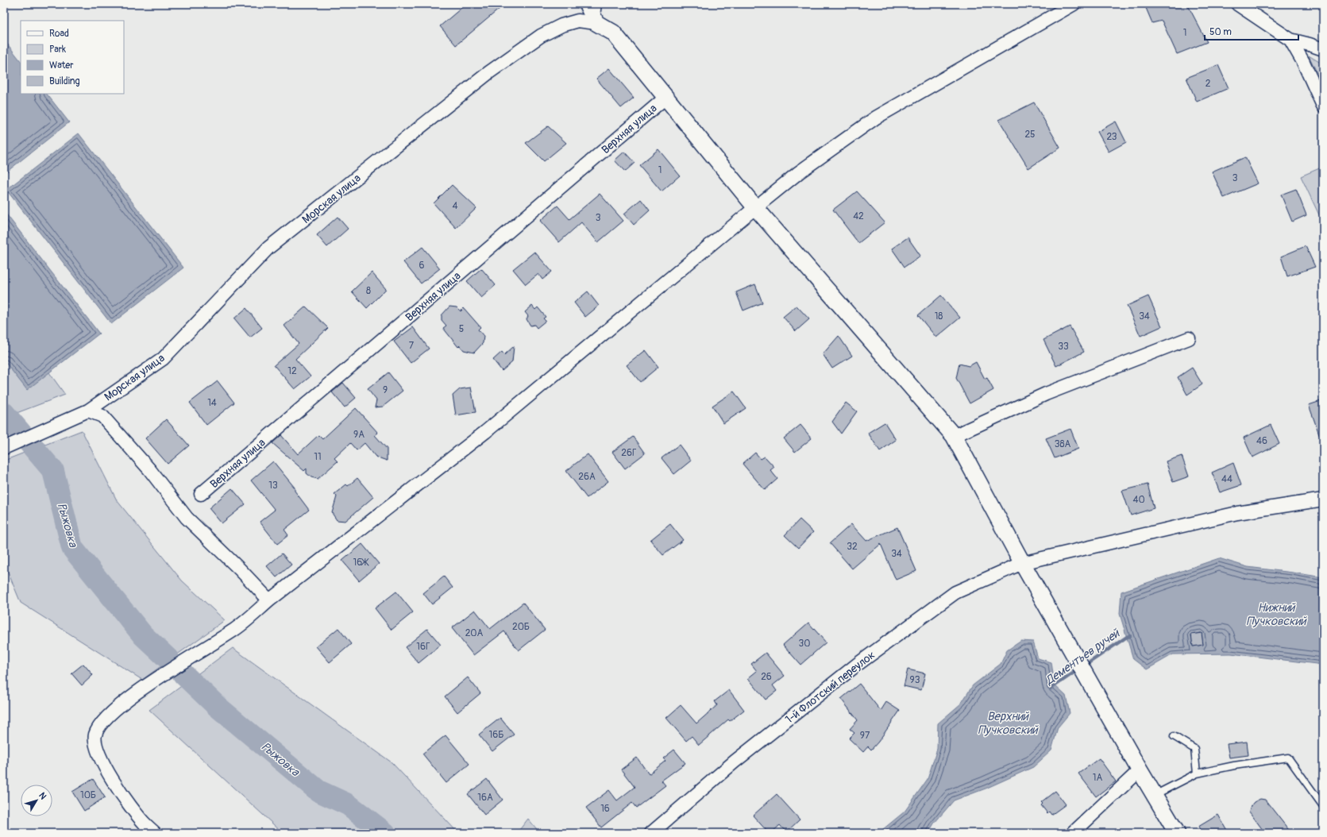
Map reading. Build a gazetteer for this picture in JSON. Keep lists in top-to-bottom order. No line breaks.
{"streets":{"street":["Верхняя улица","Морская улица","1-й Флотский переулок"]},"water":["Рыжовка","Нижний Пучковский","Дементьев ручей","Верхний Пучковский"],"house_numbers":["1","2","25","23","1","3","4","42","3","6","8","18","34","5","7","33","12","9","14","9А","46","38А","26Г","11","26А","44","13","40","32","34","16Ж","20Б","20А","30","16Г","26","93","16Б","97","1А","10Б","16А","16"],"legend":["Road","Park","Water","Building"],"scale_bar":"50 m","north":"top right"}
